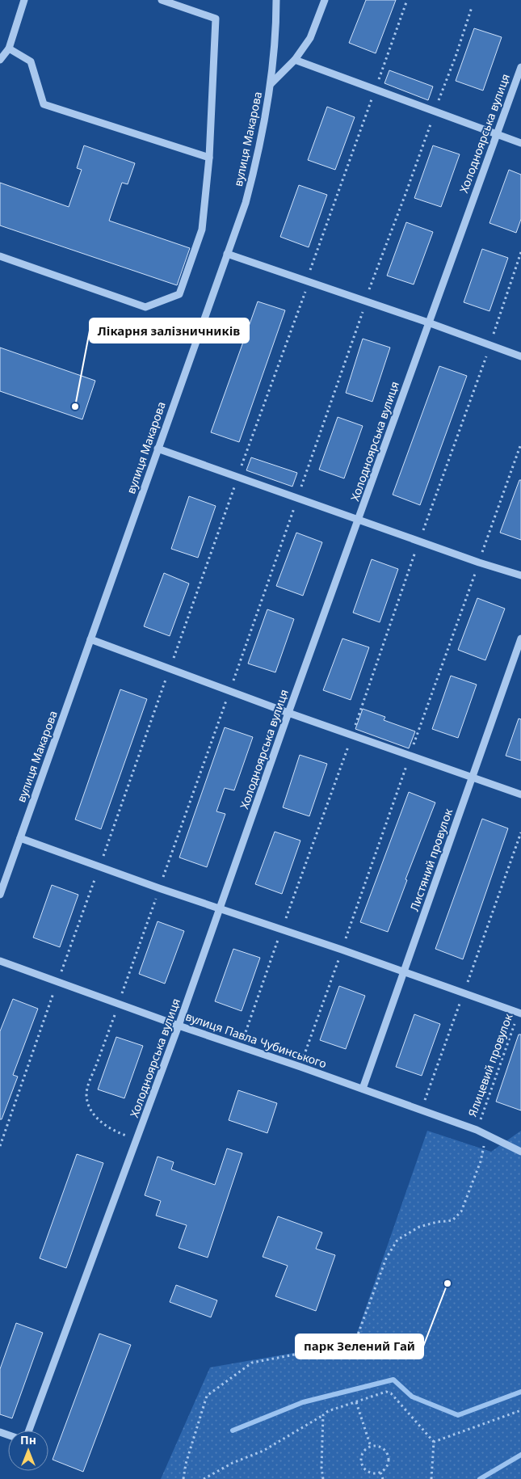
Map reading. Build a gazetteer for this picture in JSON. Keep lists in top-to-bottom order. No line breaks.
{"streets":{"street":["Холодноярська вулиця","вулиця Макарова","Листяний провулок","вулиця Павла Чубинського"],"path":["Ялицевий провулок"]},"crossings":[["Холодноярська вулиця","вулиця Павла Чубинського"],["Листяний провулок","вулиця Павла Чубинського"],["вулиця Павла Чубинського","Ялицевий провулок"]],"places":["Лікарня залізничників","парк Зелений Гай"],"north":"top"}
